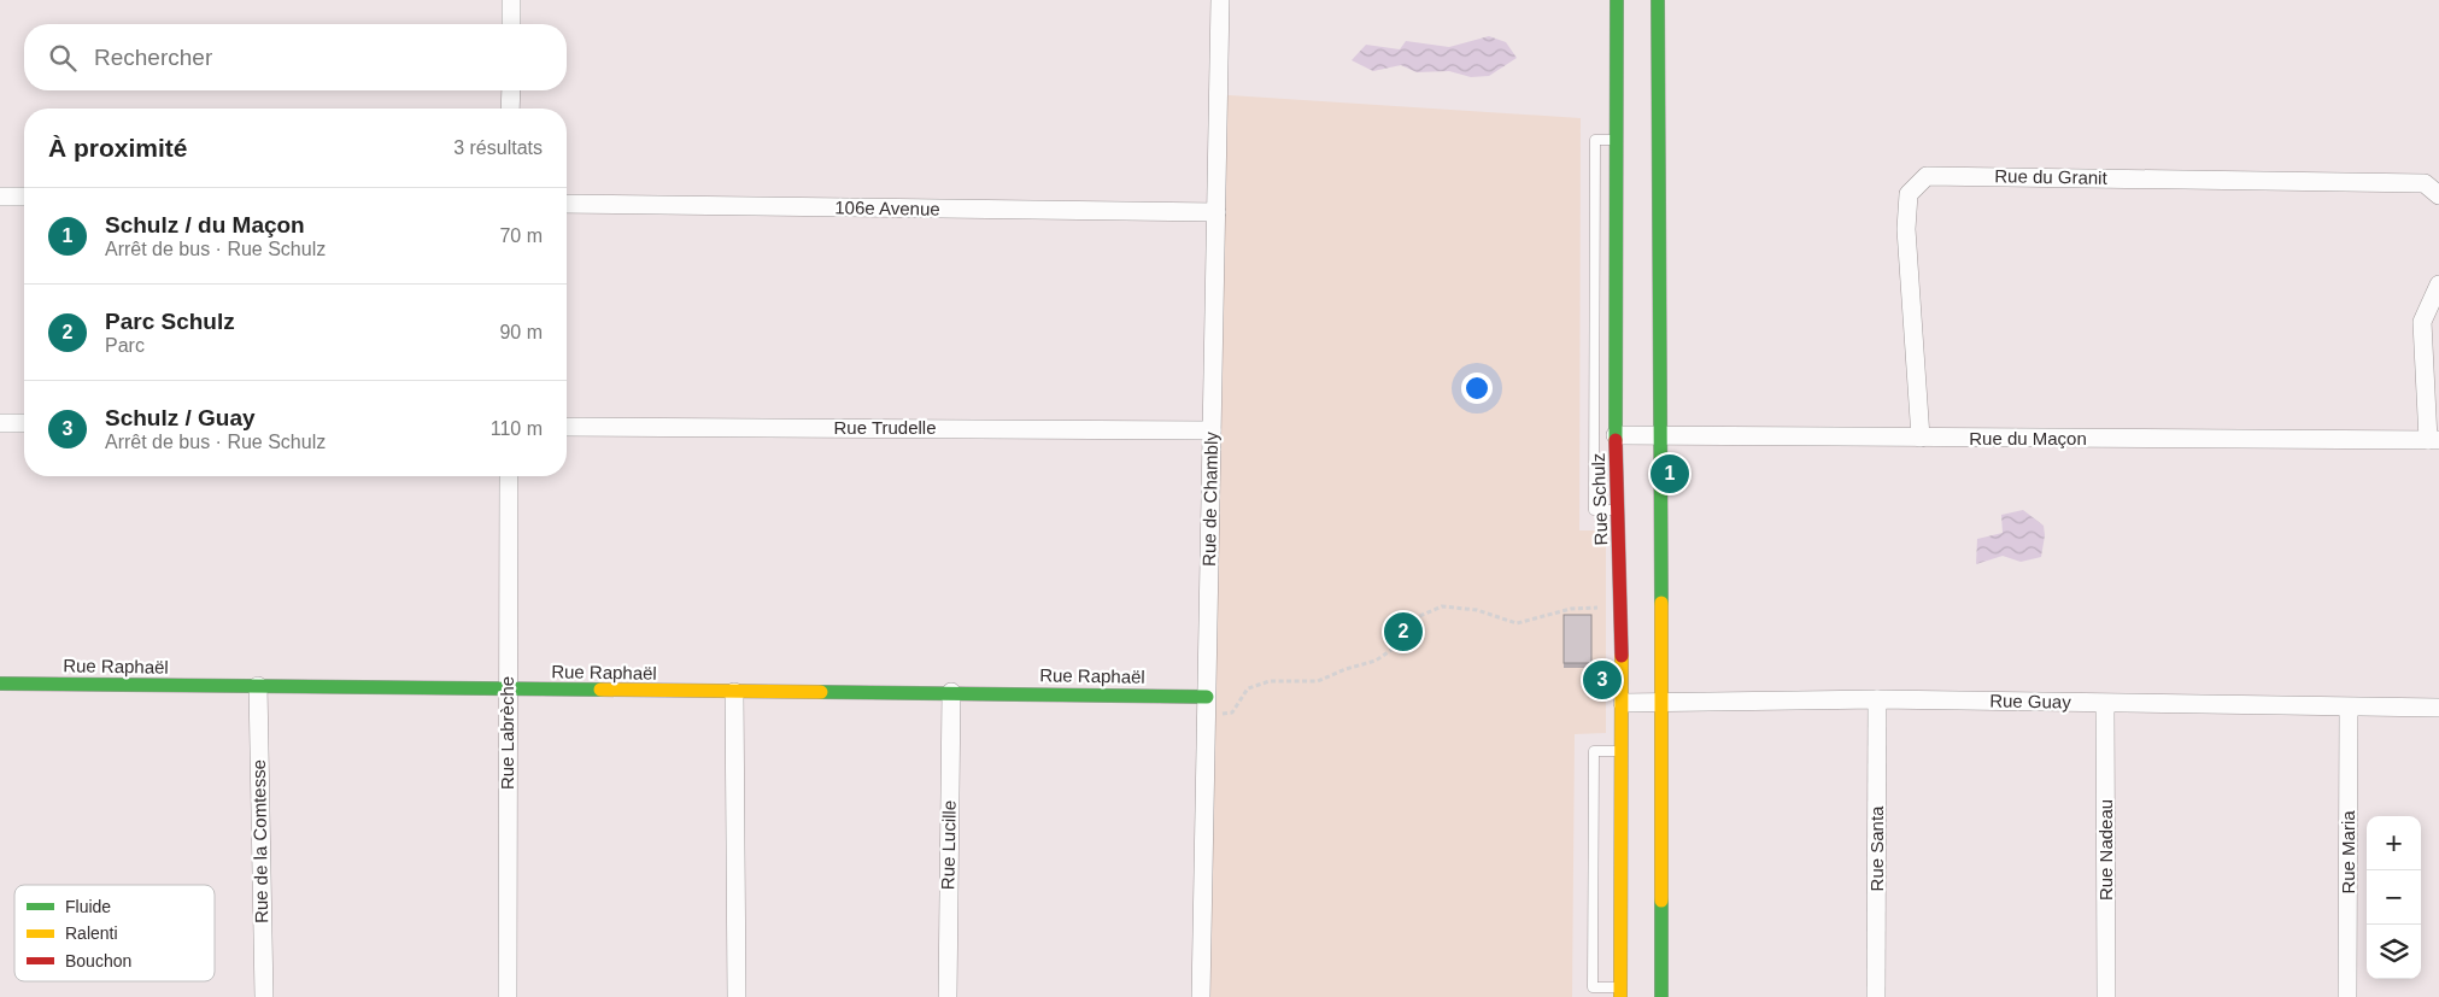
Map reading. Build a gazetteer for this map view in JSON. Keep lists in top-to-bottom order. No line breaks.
{"streets":{"street":["Rue du Granit","106e Avenue","Rue Trudelle","Rue du Maçon","Rue de Chambly","Rue Schulz","Rue Raphaël","Rue Guay","Rue Labrèche","Rue de la Comtesse","Rue Lucille","Rue Santa","Rue Nadeau","Rue Maria"]},"crossings":[["Rue du Granit","Rue du Maçon"],["106e Avenue","Rue de Chambly"],["Rue Trudelle","Rue de Chambly"],["Rue du Maçon","Rue Schulz"],["Rue de Chambly","Rue Raphaël"],["Rue Schulz","Rue Guay"],["Rue Raphaël","Rue Labrèche"],["Rue Raphaël","Rue de la Comtesse"],["Rue Raphaël","Rue Lucille"],["Rue Guay","Rue Santa"],["Rue Guay","Rue Nadeau"],["Rue Guay","Rue Maria"]],"legend":["Fluide","Ralenti","Bouchon"],"page":{"search":"Rechercher","heading":["À proximité","3 résultats"],"list":[{"mark":"1","name":"Schulz / du Maçon","note":"Arrêt de bus · Rue Schulz","value":"70 m"},{"mark":"2","name":"Parc Schulz","note":"Parc","value":"90 m"},{"mark":"3","name":"Schulz / Guay","note":"Arrêt de bus · Rue Schulz","value":"110 m"}],"pins":["1","2","3"],"map_buttons":["+","−"]}}
